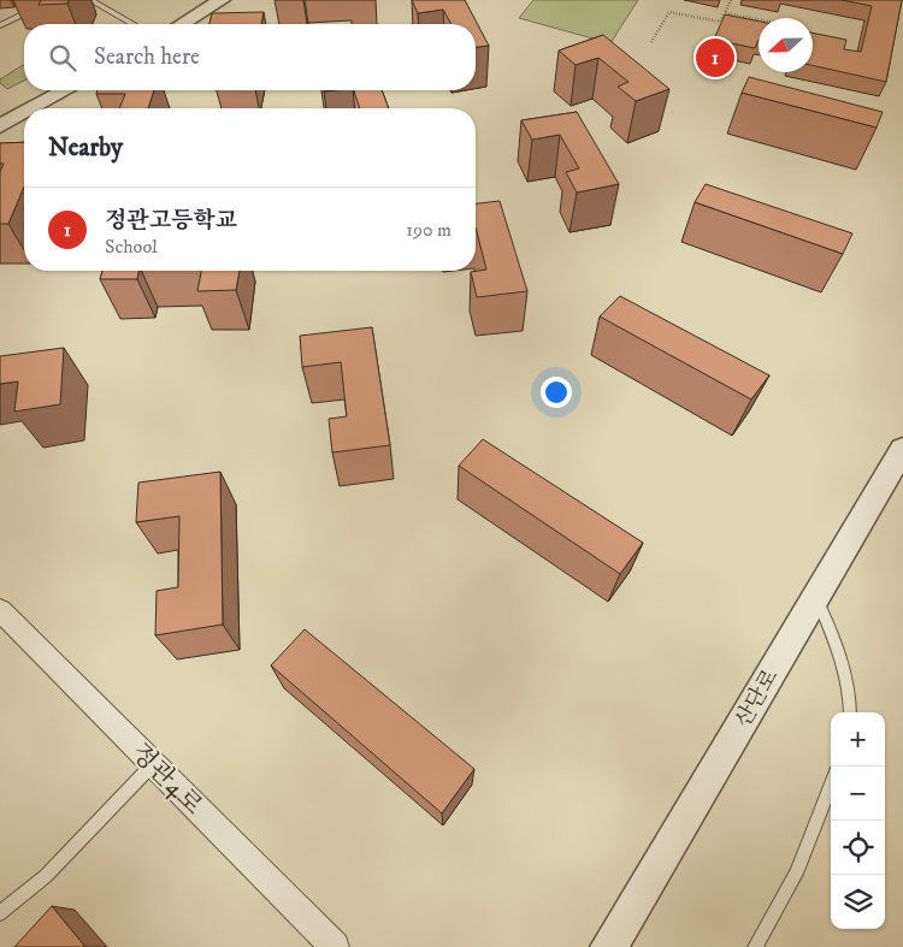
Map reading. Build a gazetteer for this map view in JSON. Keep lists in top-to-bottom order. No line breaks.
{"streets":{"street":["산단로","정관4로"]},"north":"left","page":{"search":"Search here","pins":"1","heading":"Nearby","list":[{"mark":"1","name":"정관고등학교","note":"School","value":"190 m"}],"map_buttons":["+","−"]}}
